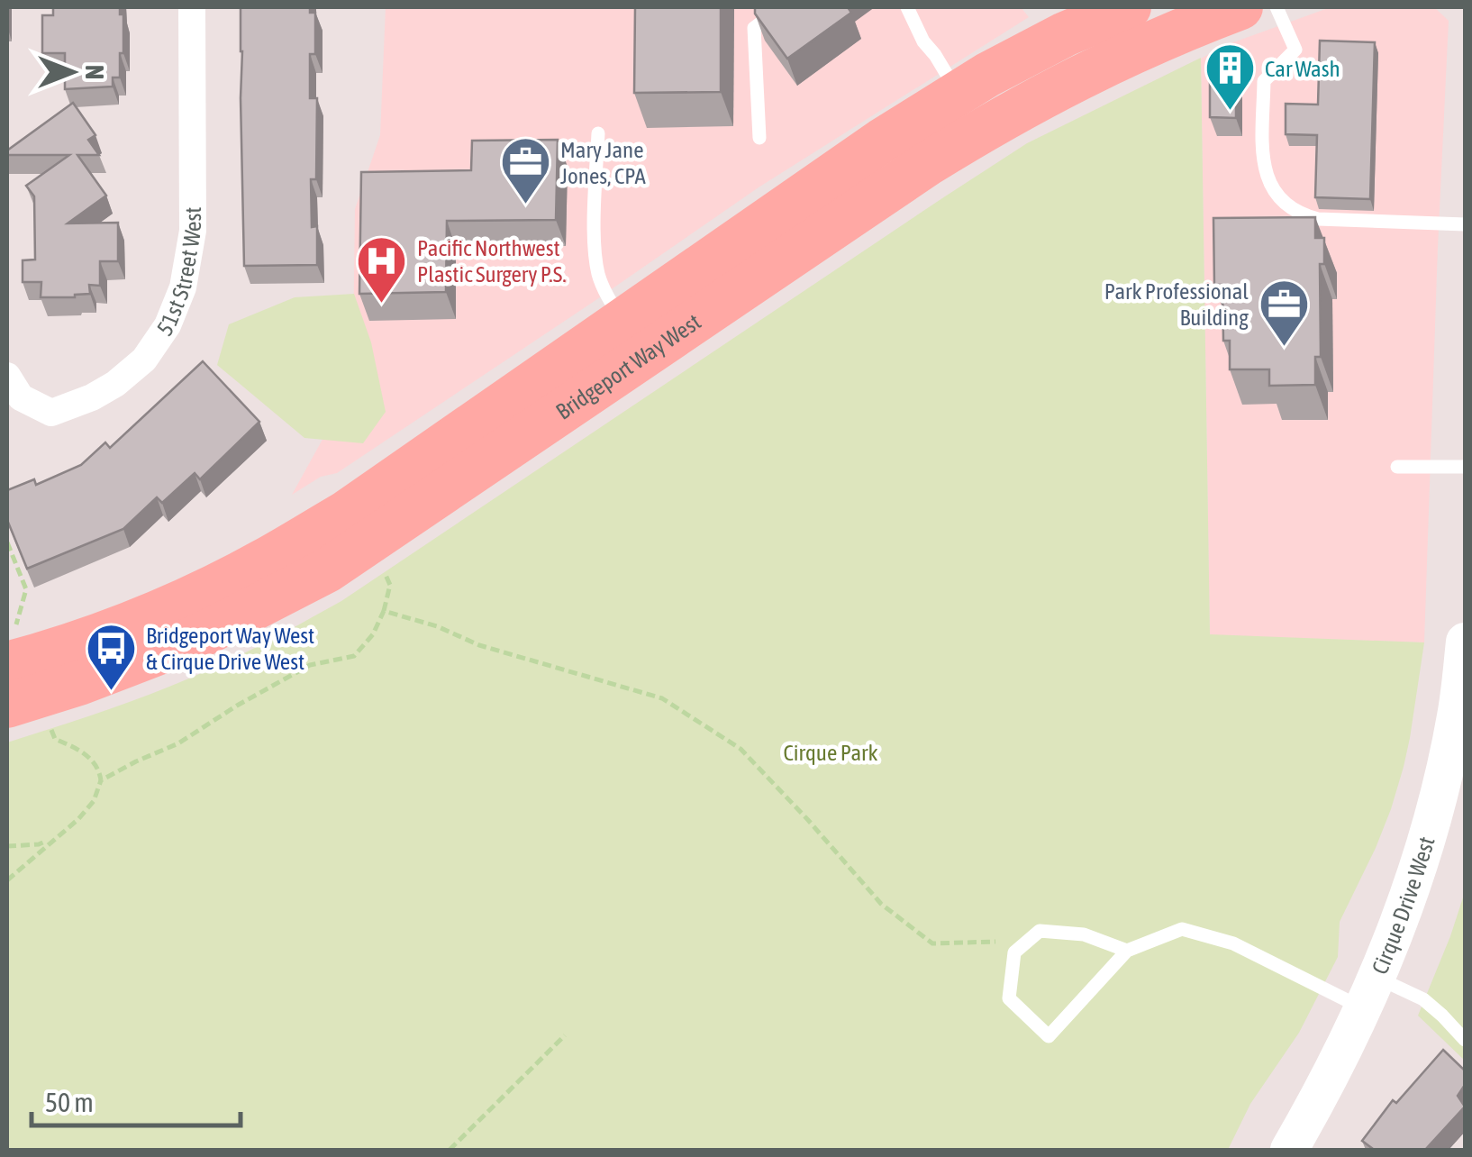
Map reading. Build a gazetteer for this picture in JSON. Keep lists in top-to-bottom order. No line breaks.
{"streets":{"main road":["Bridgeport Way West","Cirque Drive West"],"street":["51st Street West"]},"parks":["Cirque Park"],"places":{"building":["Car Wash"],"office":["Mary Jane Jones, CPA","Park Professional Building"],"hospital":["Pacific Northwest Plastic Surgery P.S."],"bus stop":["Bridgeport Way West & Cirque Drive West"]},"scale_bar":"50 m","north":"right"}
